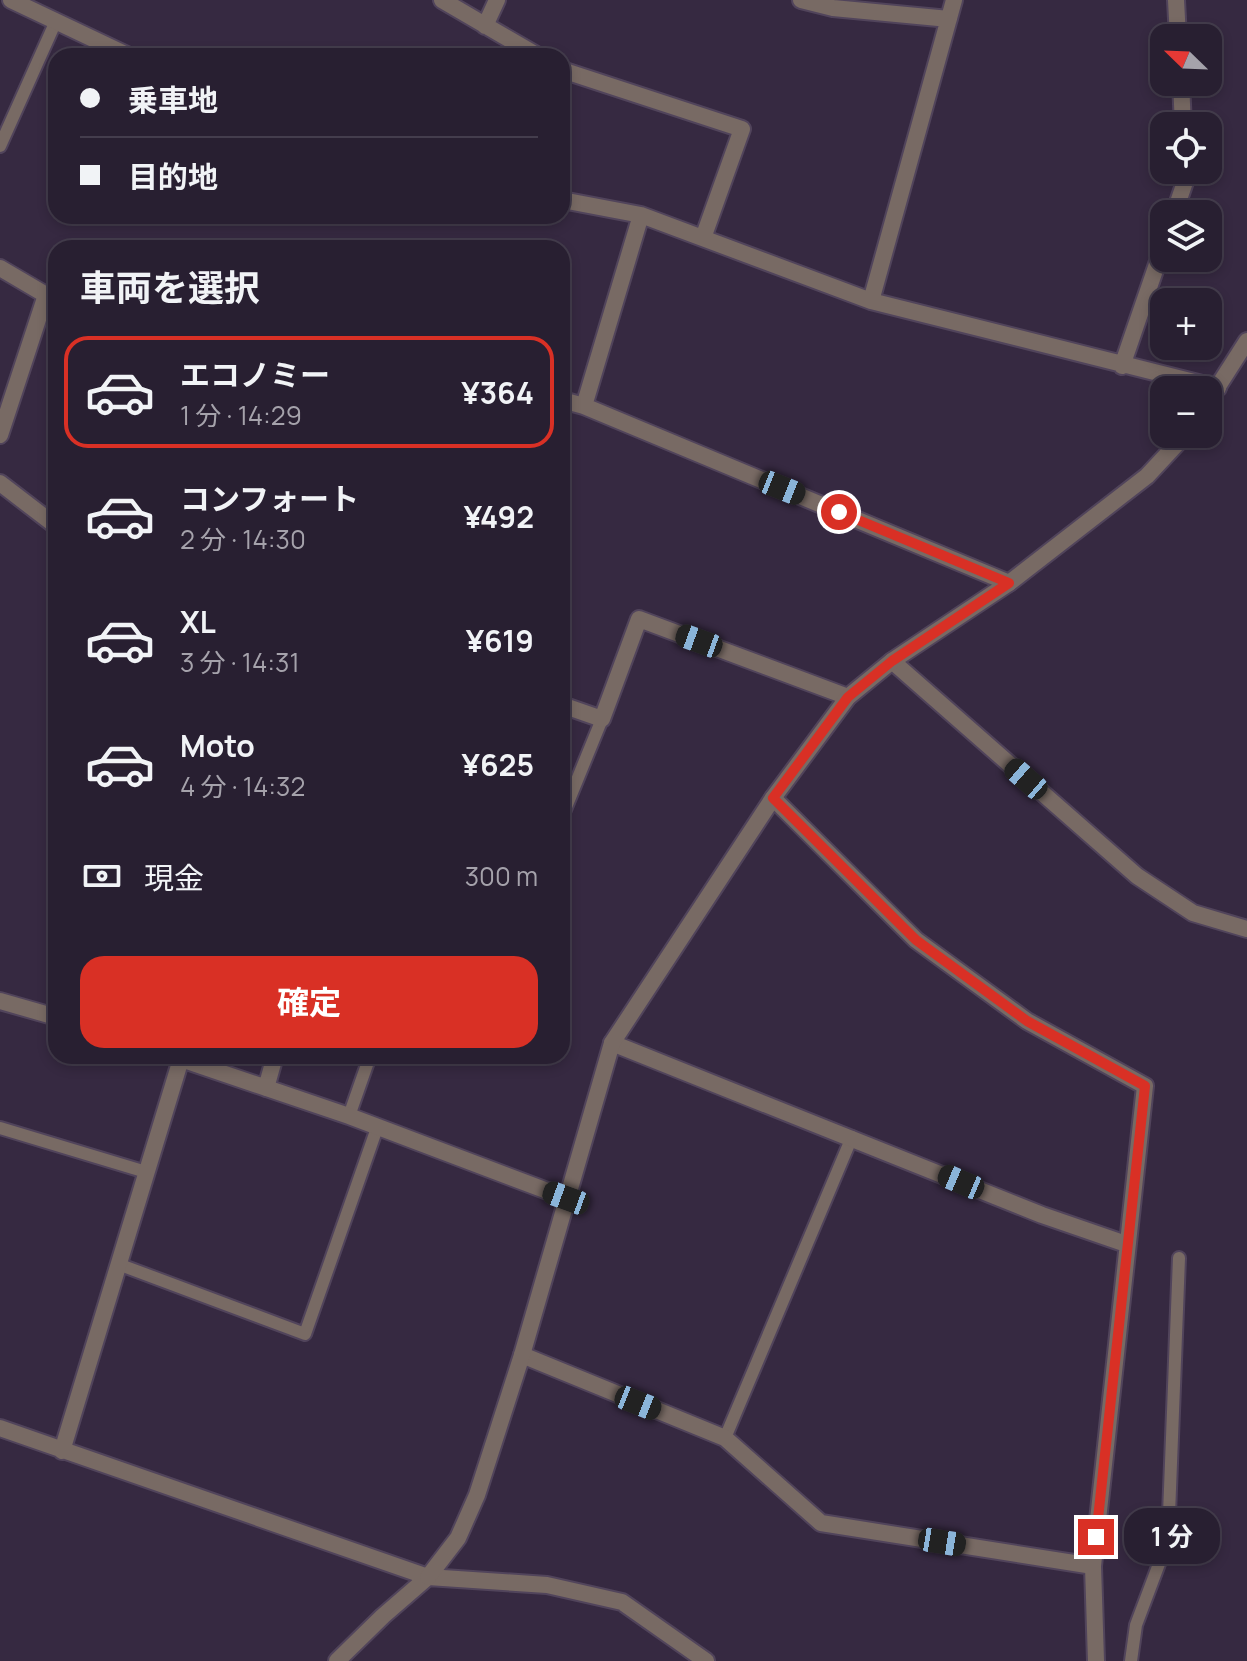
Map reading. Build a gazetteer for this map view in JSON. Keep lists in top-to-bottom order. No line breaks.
{"north":"top left","page":{"map_buttons":["+","−"],"banner":["乗車地","目的地"],"heading":"車両を選択","list":[{"name":"エコノミー","note":"1 分 · 14:29","value":"¥364"},{"name":"コンフォート","note":"2 分 · 14:30","value":"¥492"},{"name":"XL","note":"3 分 · 14:31","value":"¥619"},{"name":"Moto","note":"4 分 · 14:32","value":"¥625"}],"pay":["現金","300 m"],"buttons":"確定","bubble":"1 分"}}
